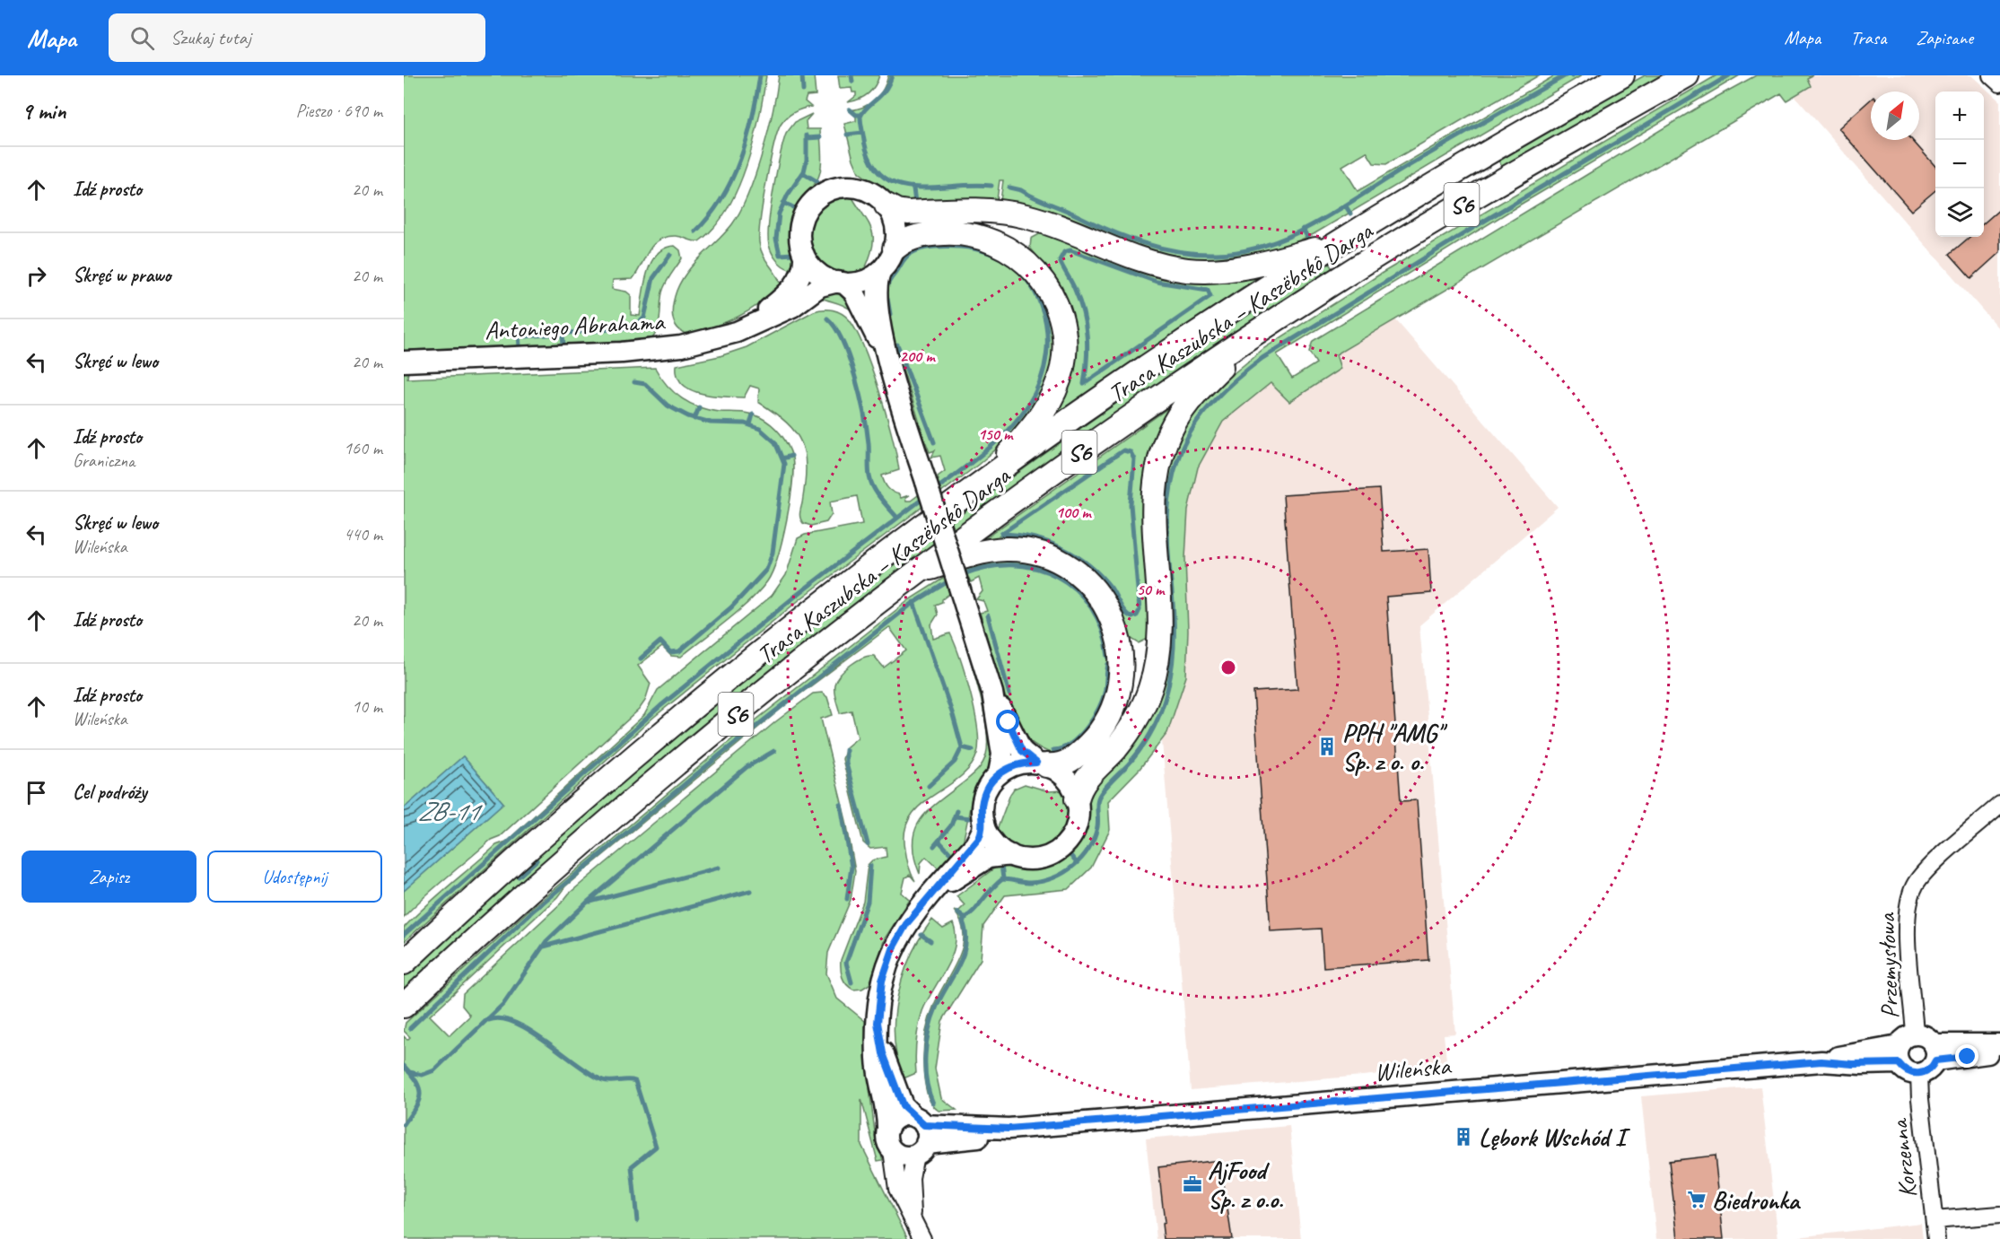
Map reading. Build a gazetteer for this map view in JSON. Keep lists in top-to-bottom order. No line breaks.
{"streets":{"highway":["S6","Trasa Kaszubska – Kaszëbskô Darga"],"main road":["Antoniego Abrahama","Wileńska"],"street":["Przemysłowa","Korzenna"]},"crossings":[["Przemysłowa","Wileńska"],["Przemysłowa","Korzenna"],["Wileńska","Korzenna"]],"water":["ZB-11"],"places":{"building":["PPH \"AMG\" Sp. z o. o.","Lębork Wschód I"],"office":["AjFood Sp. z o.o."],"supermarket":["Biedronka"]},"north":"top right","page":{"header":"Mapa","search":"Szukaj tutaj","nav":["Mapa","Trasa","Zapisane"],"heading":["9 min","Pieszo · 690 m"],"map_buttons":["+","−"],"list":[["Idź prosto","20 m"],["Skręć w prawo","20 m"],["Skręć w lewo","20 m"],["Idź prosto","Graniczna","160 m"],["Skręć w lewo","Wileńska","440 m"],["Idź prosto","20 m"],["Idź prosto","Wileńska","10 m"],"Cel podróży"],"buttons":["Zapisz","Udostępnij"]},"rings":["200 m","150 m","100 m","50 m"]}
